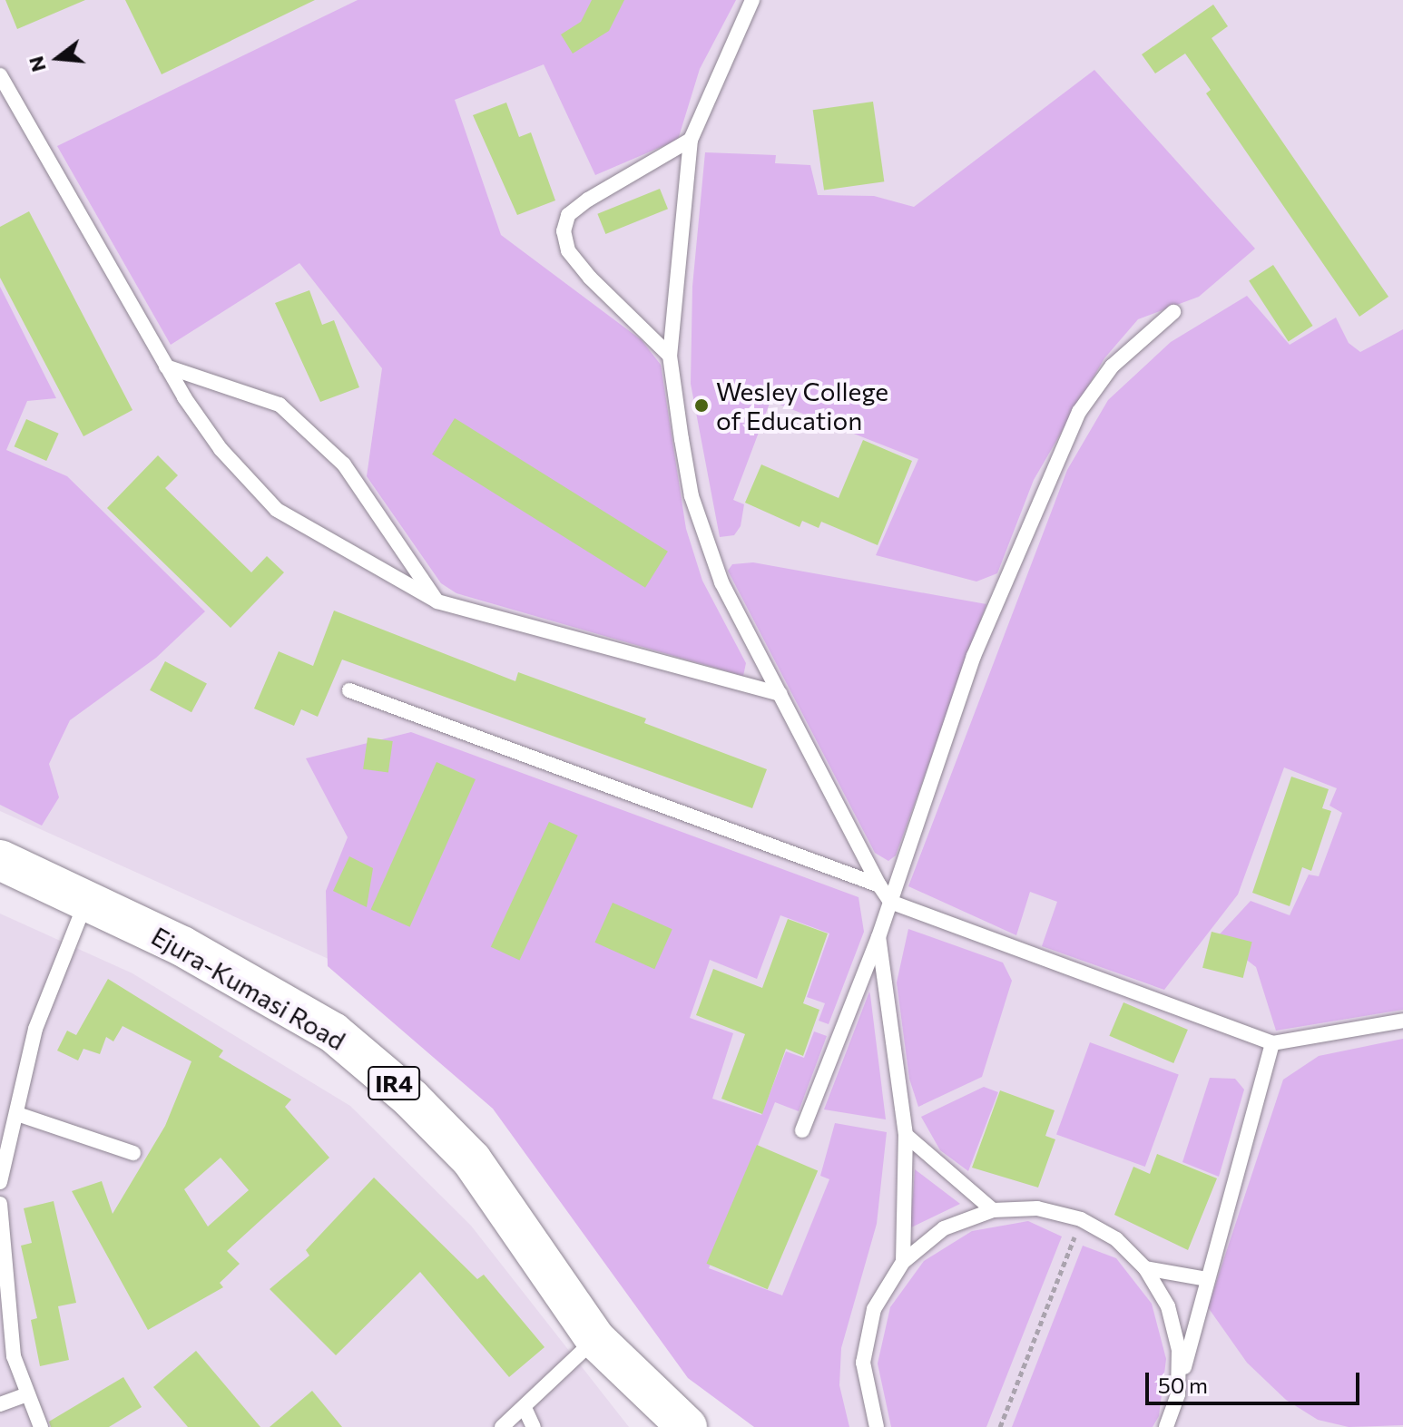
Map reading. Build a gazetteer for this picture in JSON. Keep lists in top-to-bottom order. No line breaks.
{"streets":{"main road":["Ejura-Kumasi Road","IR4"]},"places":["Wesley College of Education"],"scale_bar":"50 m","north":"left"}
